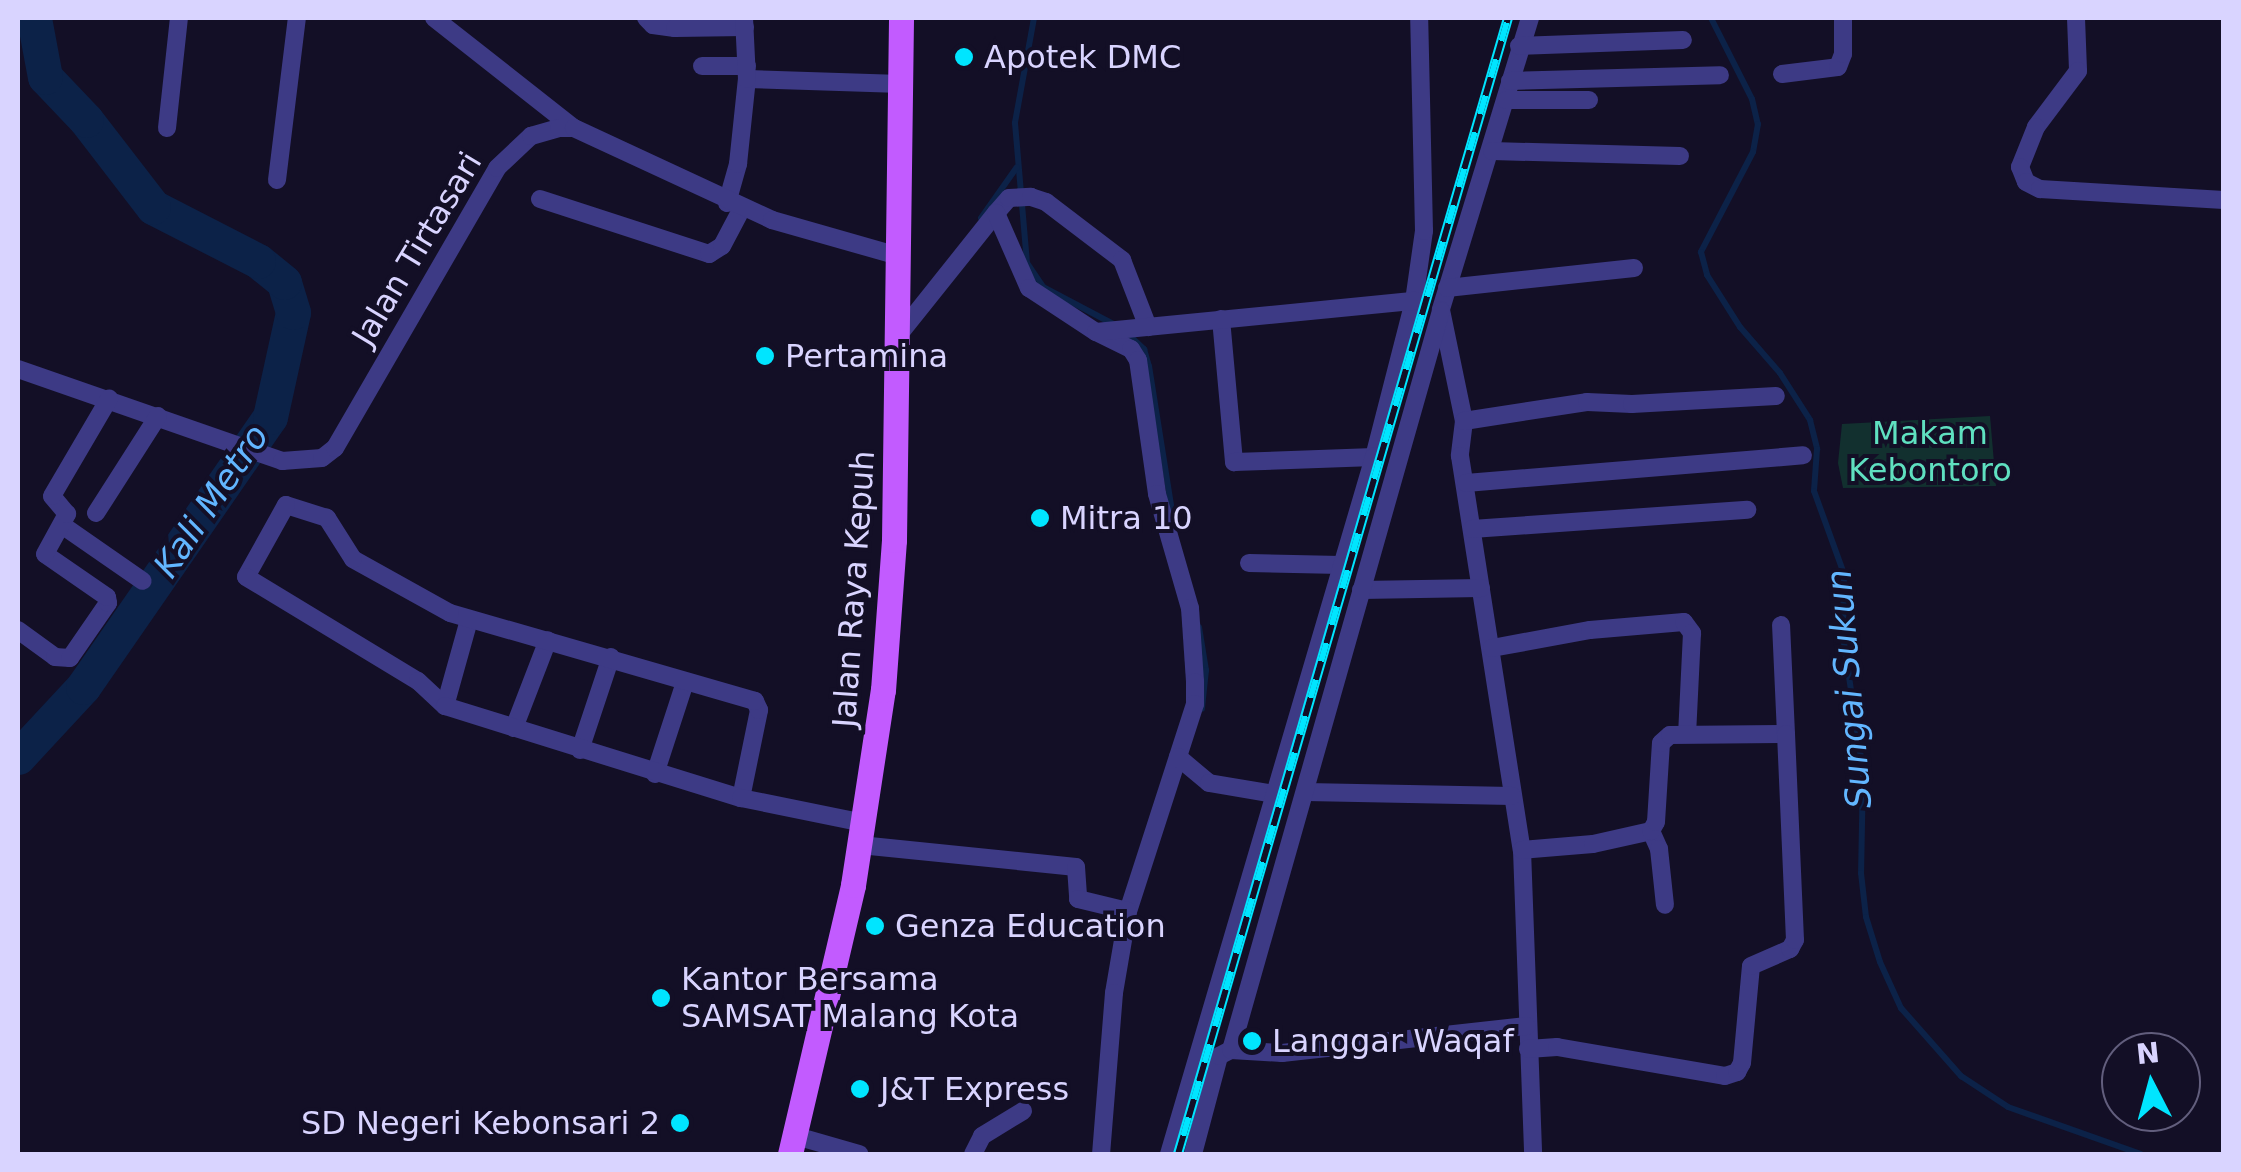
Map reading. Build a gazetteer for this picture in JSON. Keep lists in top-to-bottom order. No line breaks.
{"streets":{"main road":["Jalan Raya Kepuh"],"street":["Jalan Tirtasari"]},"water":["Kali Metro","Sungai Sukun"],"parks":["Makam Kebontoro"],"places":["Apotek DMC","Pertamina","Mitra 10","Genza Education","Kantor Bersama SAMSAT Malang Kota","Langgar Waqaf","J&T Express","SD Negeri Kebonsari 2"],"north":"top"}
